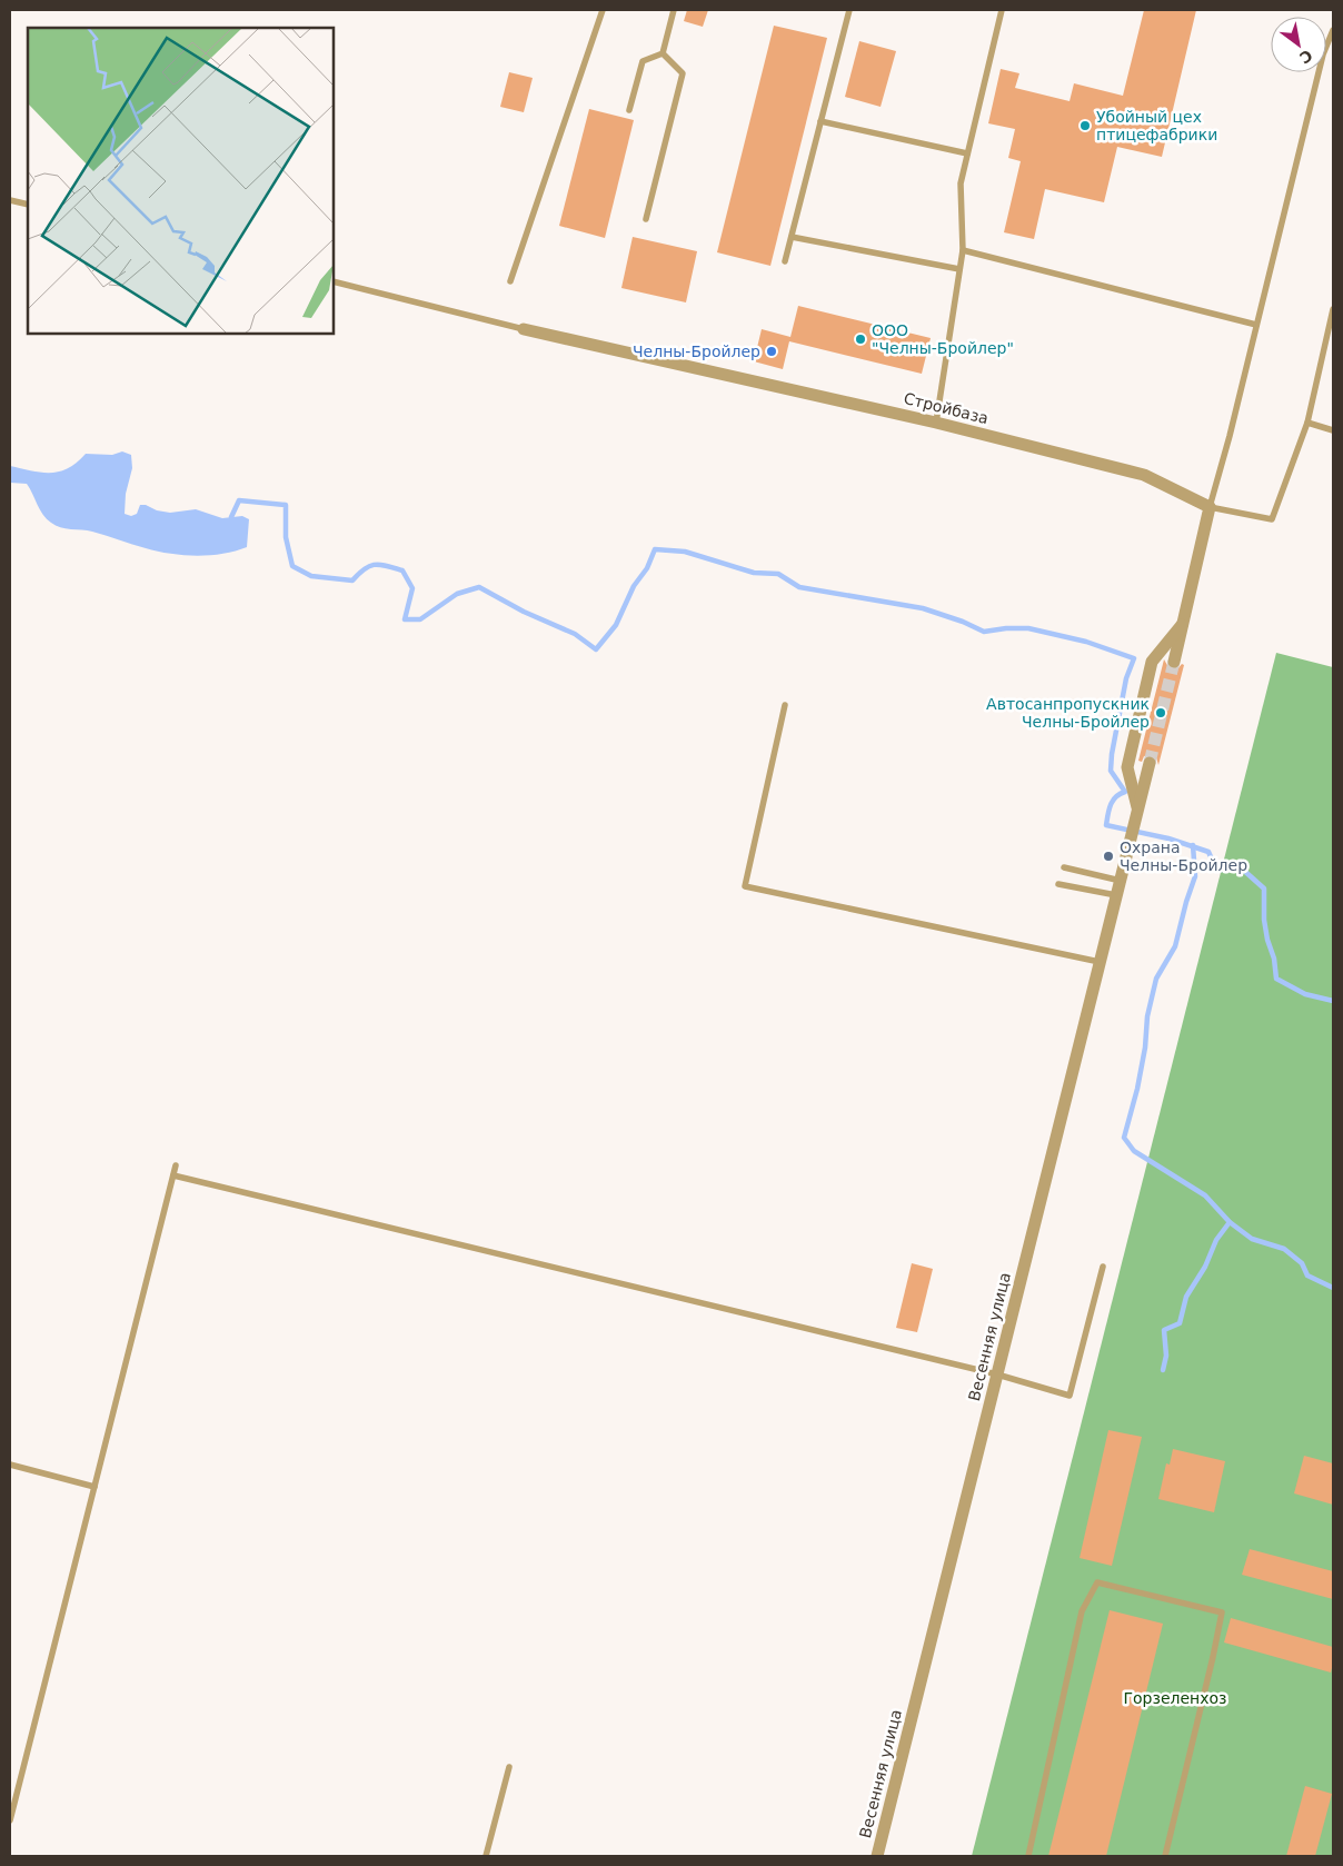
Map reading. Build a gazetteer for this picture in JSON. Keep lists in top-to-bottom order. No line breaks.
{"streets":{"street":["Стройбаза","Весенняя улица"]},"parks":["Горзеленхоз"],"places":["Убойный цех птицефабрики","ООО \"Челны-Бройлер\"","Челны-Бройлер","Автосанпропускник Челны-Бройлер","Охрана Челны-Бройлер"],"north":"bottom right"}
